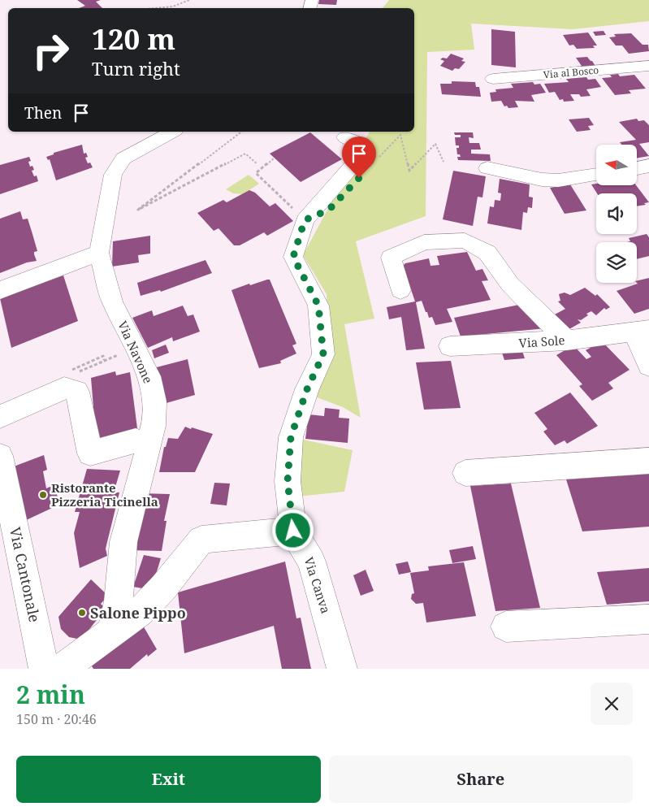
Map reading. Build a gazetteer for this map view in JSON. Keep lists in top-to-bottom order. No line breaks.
{"streets":{"street":["Via al Bosco","Via Sole","Via Navone","Via Cantonale","Via Canva"]},"places":["Ristorante Pizzeria Ticinella","Salone Pippo"],"north":"left","page":{"turn":["120 m","Turn right"],"then":"Then","heading":["2 min","150 m · 20:46"],"buttons":["Exit","Share"]}}
